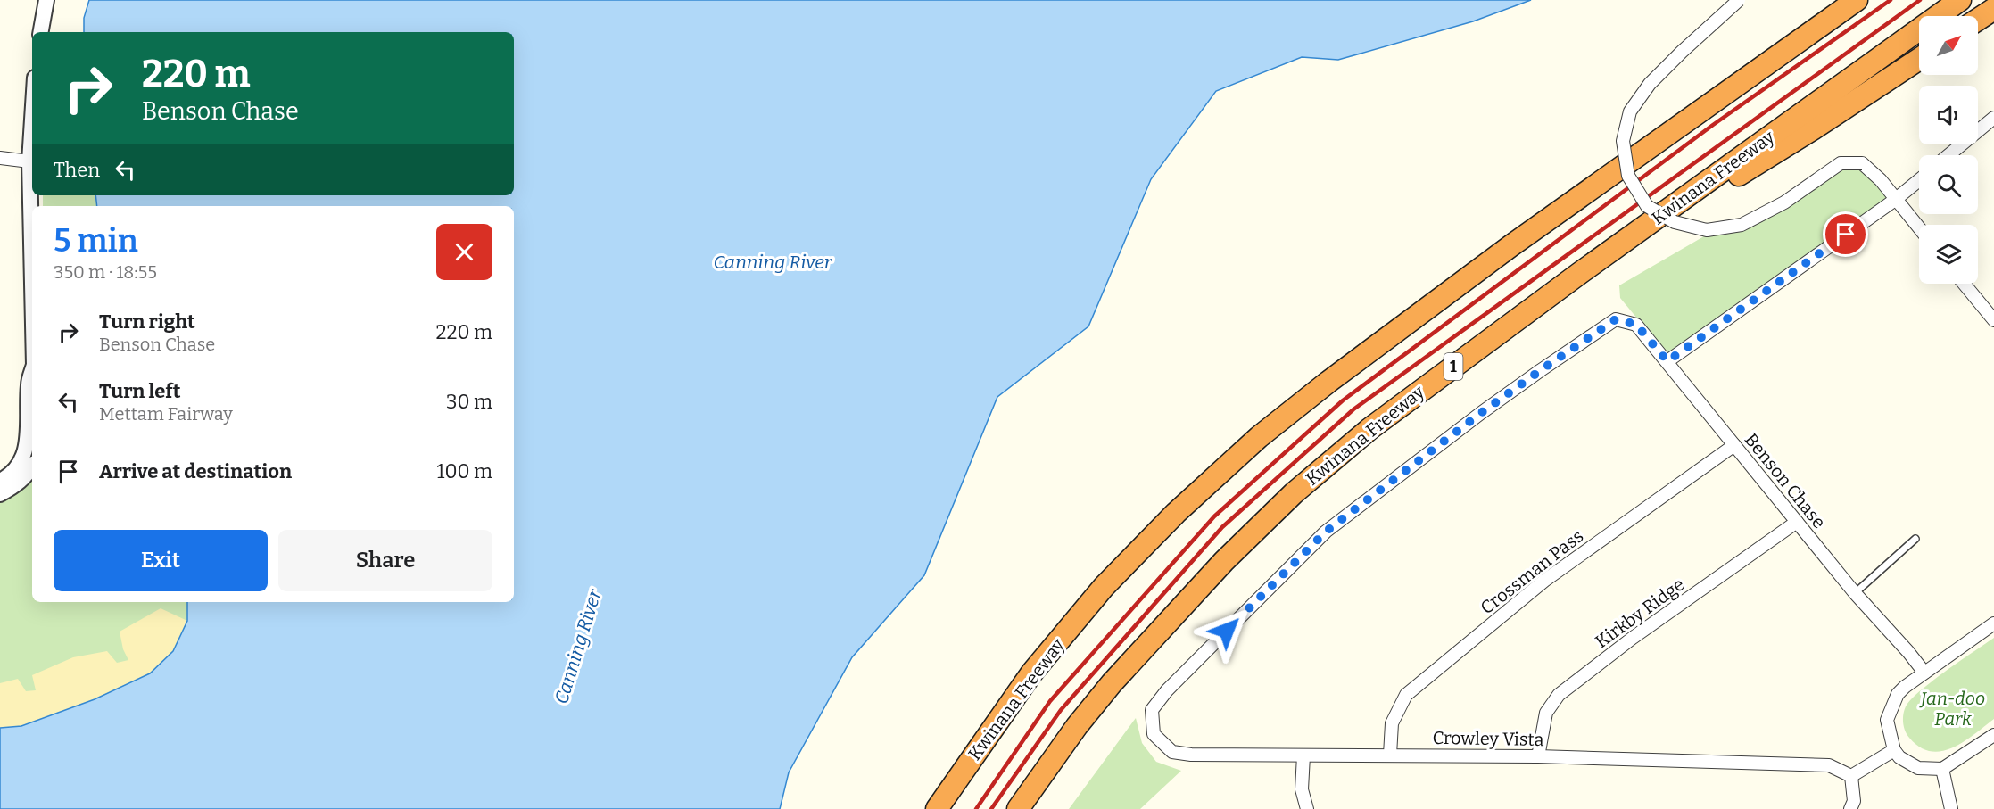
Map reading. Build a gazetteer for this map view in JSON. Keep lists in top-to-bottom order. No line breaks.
{"streets":{"highway":["Kwinana Freeway","1"],"street":["Benson Chase","Crossman Pass","Kirkby Ridge","Crowley Vista"]},"crossings":[["Kwinana Freeway","1"],["Benson Chase","Crossman Pass"],["Benson Chase","Kirkby Ridge"],["Benson Chase","Crowley Vista"],["Crossman Pass","Crowley Vista"],["Kirkby Ridge","Crowley Vista"]],"water":["Canning River"],"parks":["Jan-doo Park"],"north":"top right","page":{"turn":["220 m","Benson Chase"],"then":"Then","heading":["5 min","350 m · 18:55"],"list":[{"name":"Turn right","note":"Benson Chase","value":"220 m"},{"name":"Turn left","note":"Mettam Fairway","value":"30 m"},{"name":"Arrive at destination","value":"100 m"}],"buttons":["Exit","Share"]}}
